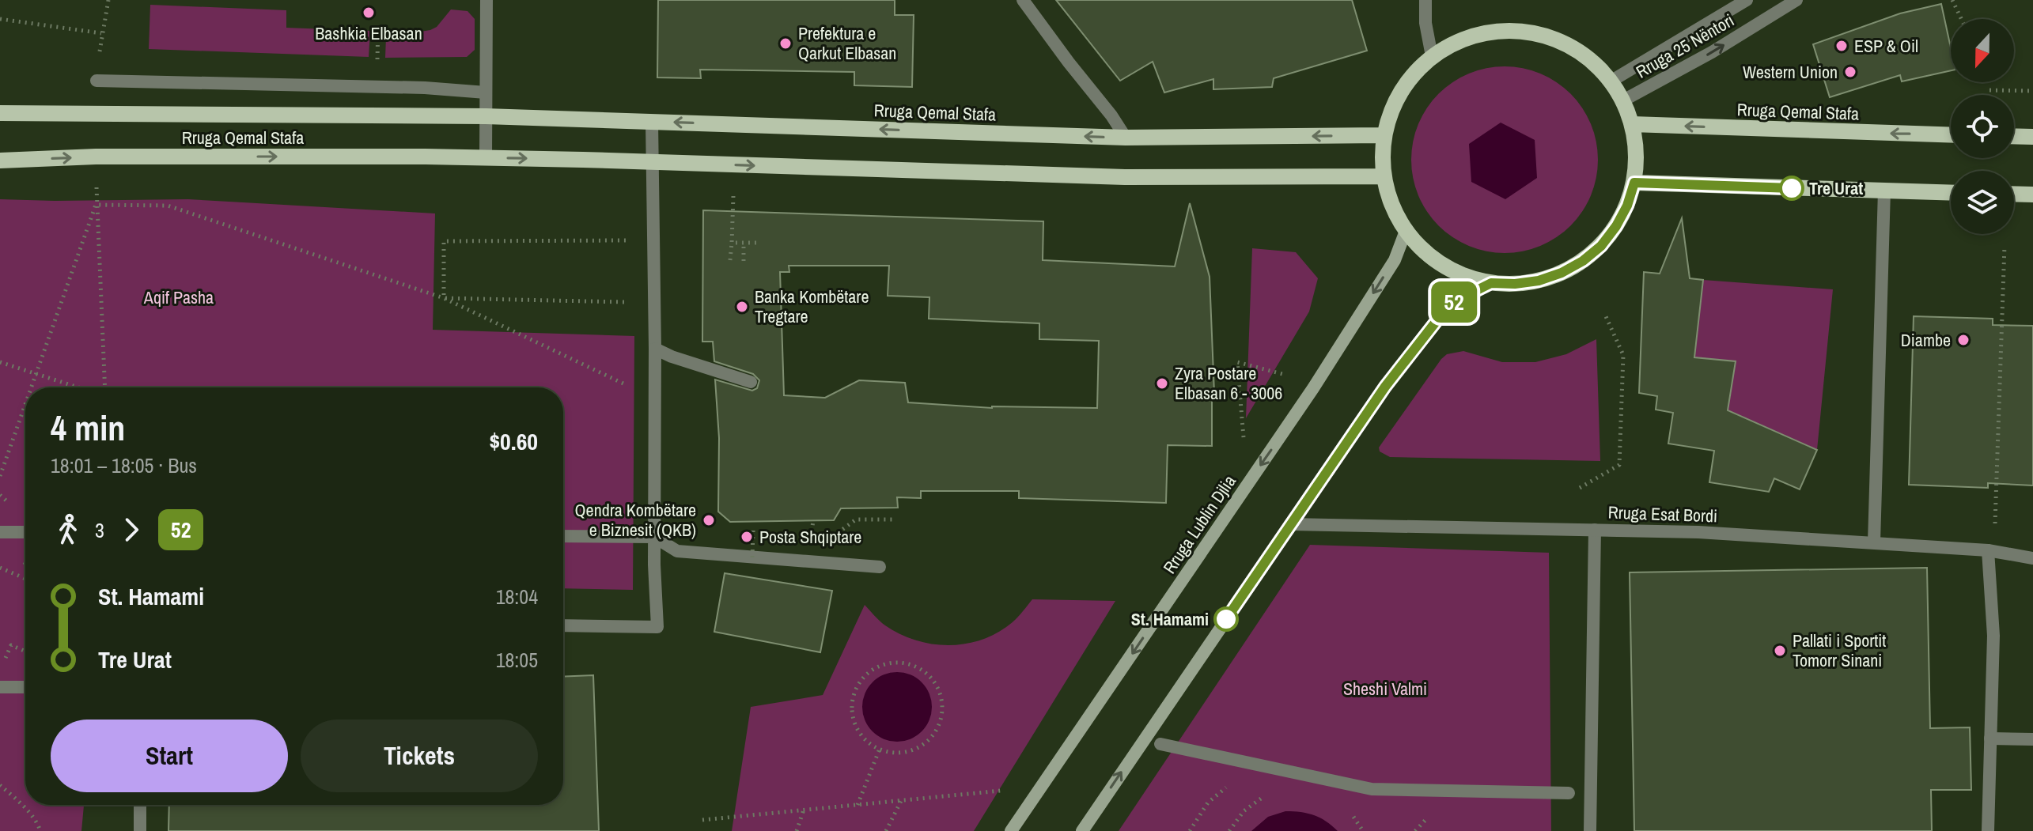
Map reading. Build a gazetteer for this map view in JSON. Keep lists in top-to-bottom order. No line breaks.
{"streets":{"main road":["Rruga Qemal Stafa","Rruga Lublin Djlia"],"street":["Rruga 25 Nëntori","Rruga Esat Bordi"]},"parks":["Aqif Pasha","Sheshi Valmi"],"places":["Bashkia Elbasan","Prefektura e Qarkut Elbasan","ESP & Oil","Western Union","Tre Urat","Banka Kombëtare Tregtare","Diambe","Zyra Postare Elbasan 6 - 3006","Qendra Kombëtare e Biznesit (QKB)","Posta Shqiptare","St. Hamami","Pallati i Sportit Tomorr Sinani"],"lines":["bus line 52"],"north":"bottom","page":{"on_map":"52","heading":["4 min","18:01 – 18:05 · Bus","$0.60"],"legs":["3","52"],"list":[{"name":"St. Hamami","value":"18:04"},{"name":"Tre Urat","value":"18:05"}],"buttons":["Start","Tickets"]}}
